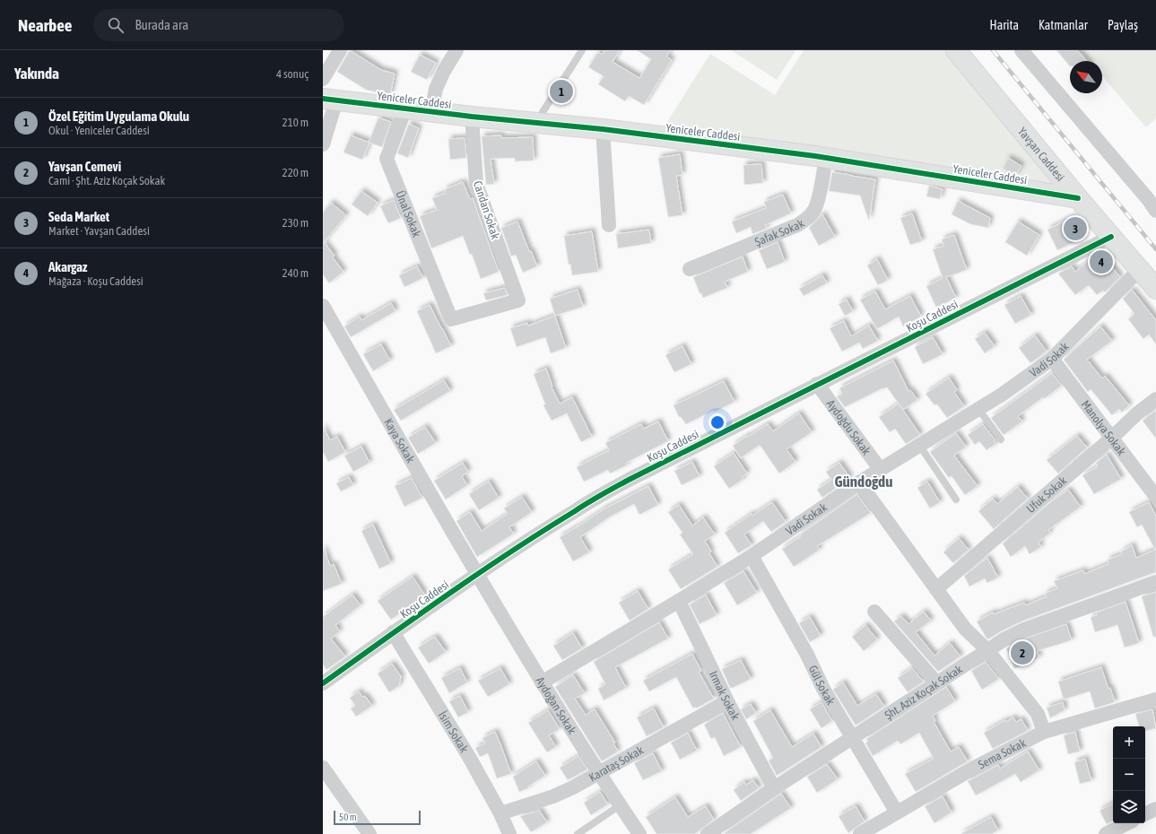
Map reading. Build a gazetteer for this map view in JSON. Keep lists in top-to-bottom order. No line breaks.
{"streets":{"street":["Yeniceler Caddesi","Yavşan Caddesi","Candan Sokak","Ünal Sokak","Şafak Sokak","Koşu Caddesi","Vadi Sokak","Aydoğdu Sokak","Manolya Sokak","Kaya Sokak","Ufuk Sokak","Gül Sokak","Şht. Aziz Koçak Sokak","Irmak Sokak","Aydoğan Sokak","İsim Sokak","Sema Sokak","Karataş Sokak"]},"crossings":[["Yeniceler Caddesi","Yavşan Caddesi"],["Yeniceler Caddesi","Candan Sokak"],["Yeniceler Caddesi","Ünal Sokak"],["Yeniceler Caddesi","Şafak Sokak"],["Yavşan Caddesi","Koşu Caddesi"],["Yavşan Caddesi","Vadi Sokak"],["Candan Sokak","Ünal Sokak"],["Koşu Caddesi","Aydoğdu Sokak"],["Koşu Caddesi","Kaya Sokak"],["Koşu Caddesi","Aydoğan Sokak"],["Koşu Caddesi","İsim Sokak"],["Vadi Sokak","Aydoğdu Sokak"],["Vadi Sokak","Manolya Sokak"],["Vadi Sokak","Gül Sokak"],["Vadi Sokak","Irmak Sokak"],["Vadi Sokak","Aydoğan Sokak"],["Manolya Sokak","Ufuk Sokak"],["Kaya Sokak","Aydoğan Sokak"],["Gül Sokak","Şht. Aziz Koçak Sokak"],["Gül Sokak","Sema Sokak"],["Şht. Aziz Koçak Sokak","Irmak Sokak"],["Irmak Sokak","Karataş Sokak"],["Aydoğan Sokak","Karataş Sokak"],["İsim Sokak","Karataş Sokak"]],"districts":["Gündoğdu"],"scale_bar":"50 m","north":"top left","page":{"header":"Nearbee","search":"Burada ara","nav":["Harita","Katmanlar","Paylaş"],"heading":["Yakında","4 sonuç"],"pins":["1","3","4","2"],"list":[{"mark":"1","name":"Özel Eğitim Uygulama Okulu","note":"Okul · Yeniceler Caddesi","value":"210 m"},{"mark":"2","name":"Yavşan Cemevi","note":"Cami · Şht. Aziz Koçak Sokak","value":"220 m"},{"mark":"3","name":"Seda Market","note":"Market · Yavşan Caddesi","value":"230 m"},{"mark":"4","name":"Akargaz","note":"Mağaza · Koşu Caddesi","value":"240 m"}],"map_buttons":["+","−"],"scale":"50 m"}}
